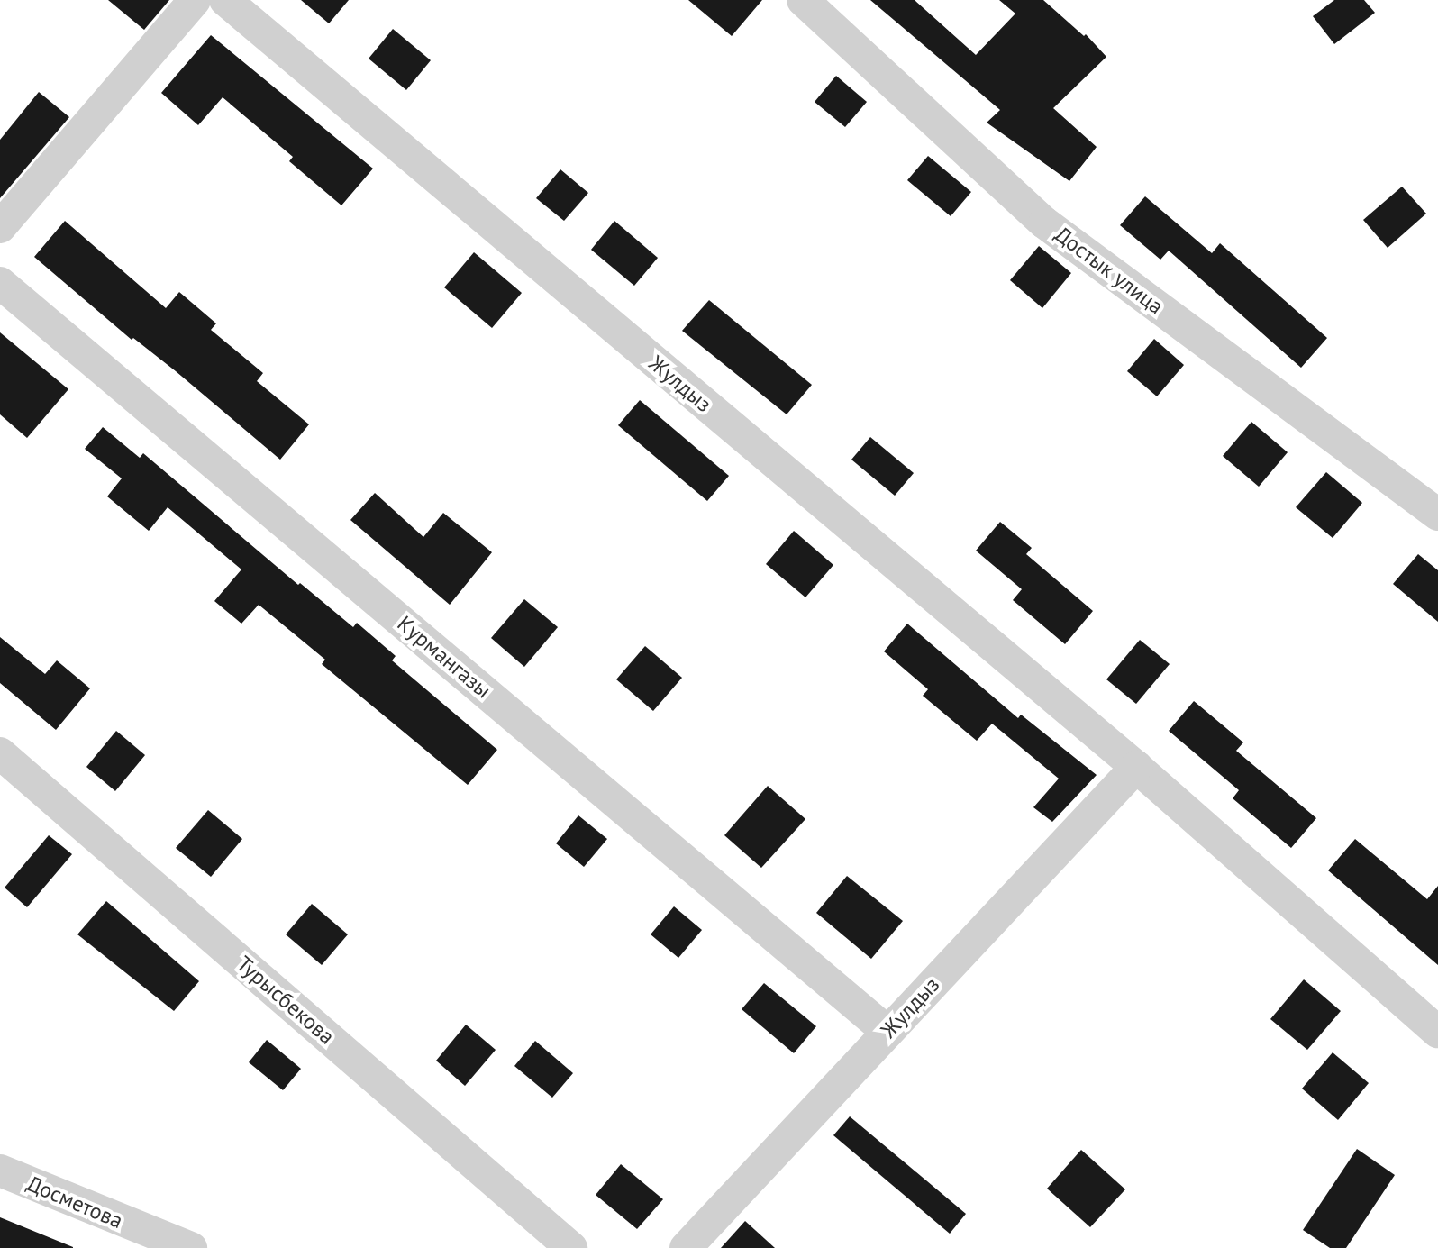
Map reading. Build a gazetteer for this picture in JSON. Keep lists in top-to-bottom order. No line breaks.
{"streets":{"street":["Достык улица","Жулдыз","Курмангазы","Турысбекова","Досметова"]},"crossings":[["Жулдыз","Курмангазы"]]}
